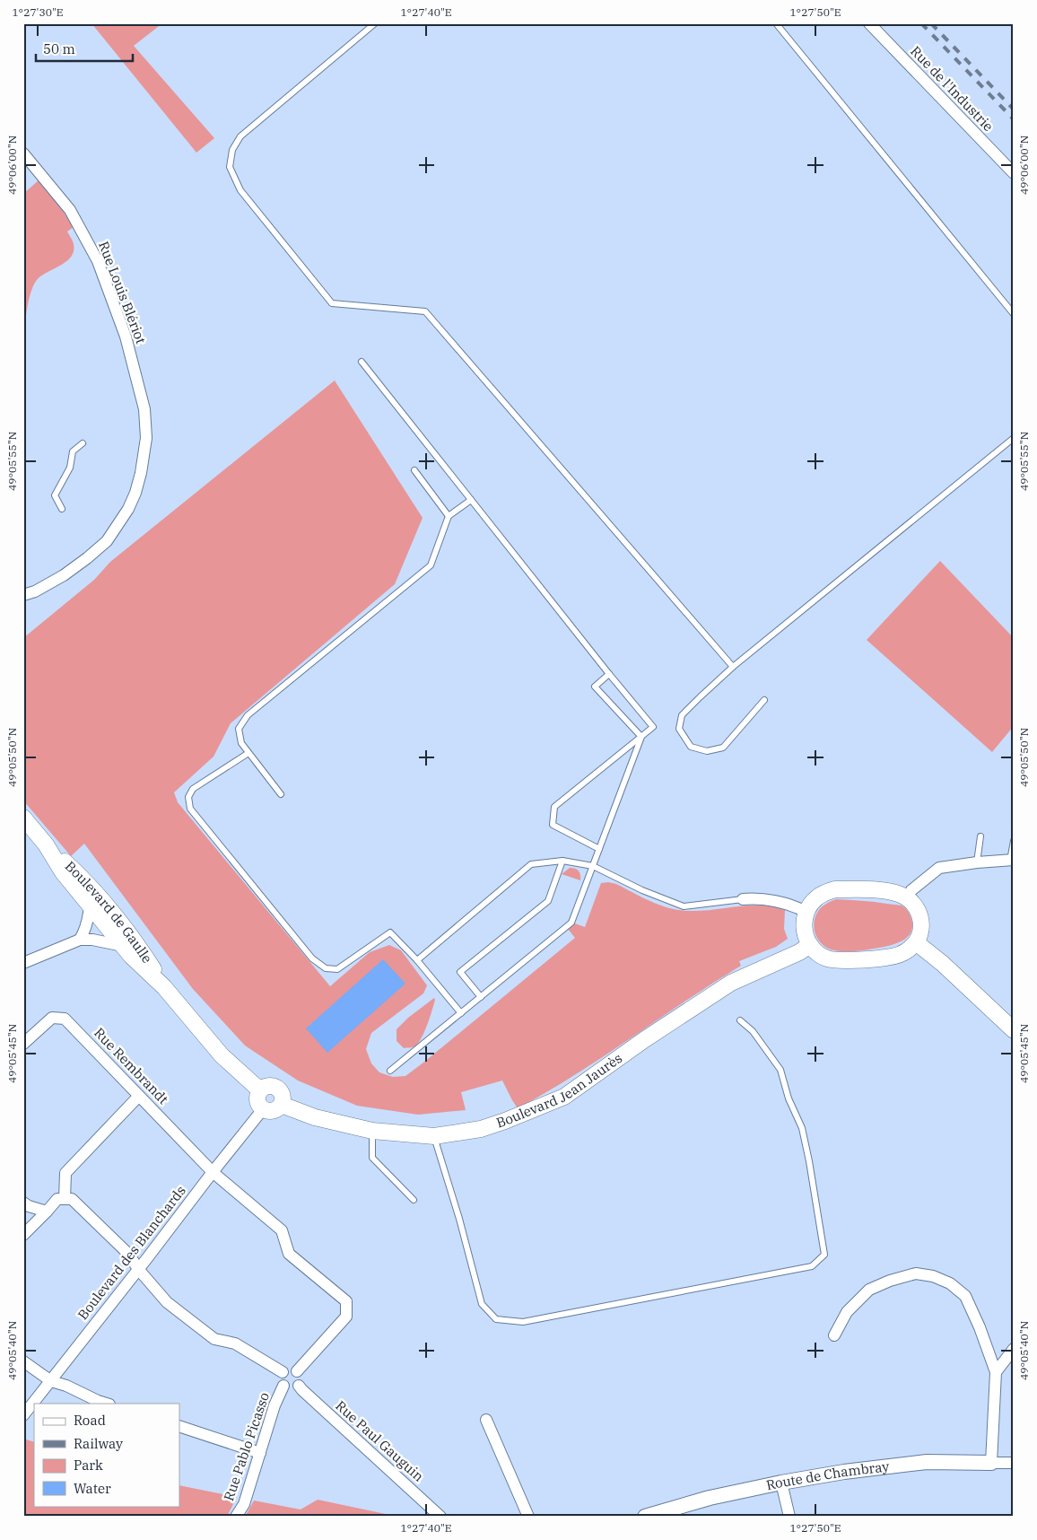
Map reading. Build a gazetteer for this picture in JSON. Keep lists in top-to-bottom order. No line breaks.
{"streets":{"main road":["Boulevard de Gaulle","Boulevard Jean Jaurès"],"street":["Rue de l'Industrie","Rue Louis Blériot","Rue Rembrandt","Boulevard des Blanchards","Rue Paul Gauguin","Rue Pablo Picasso","Route de Chambray"]},"crossings":[["Boulevard de Gaulle","Boulevard Jean Jaurès"],["Boulevard de Gaulle","Boulevard des Blanchards"],["Rue Rembrandt","Boulevard des Blanchards"],["Rue Rembrandt","Rue Paul Gauguin"],["Rue Rembrandt","Rue Pablo Picasso"],["Boulevard Jean Jaurès","Boulevard des Blanchards"],["Rue Paul Gauguin","Rue Pablo Picasso"]],"legend":["Road","Railway","Park","Water"],"scale_bar":"50 m","coordinates":["1°27'30\"E","1°27'40\"E","1°27'50\"E","49°06'00\"N","49°05'55\"N","49°05'50\"N","49°05'45\"N","49°05'40\"N"]}
